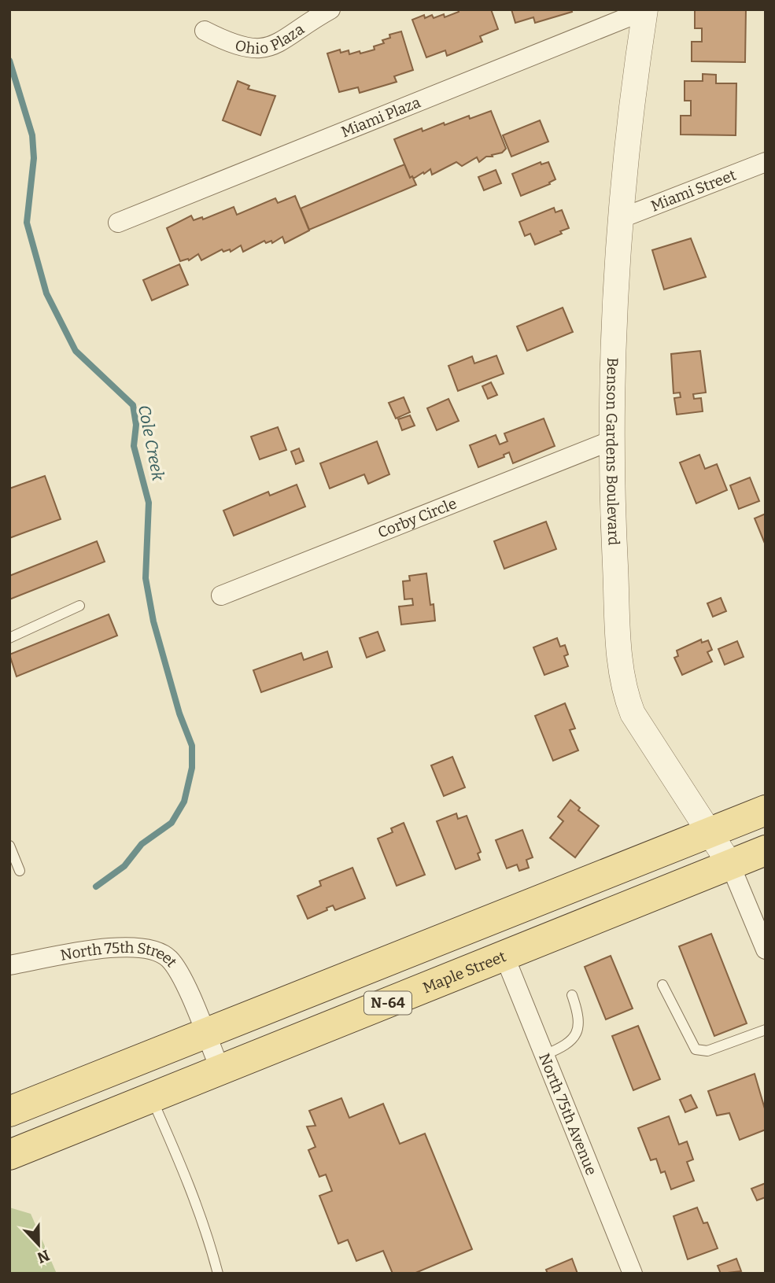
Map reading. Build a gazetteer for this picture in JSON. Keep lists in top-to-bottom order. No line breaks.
{"streets":{"main road":["Maple Street","N-64"],"street":["Ohio Plaza","Miami Plaza","Miami Street","Benson Gardens Boulevard","Corby Circle","North 75th Street","North 75th Avenue"]},"crossings":[["Miami Plaza","Benson Gardens Boulevard"],["Miami Street","Benson Gardens Boulevard"],["Benson Gardens Boulevard","Corby Circle"],["Benson Gardens Boulevard","Maple Street"],["Benson Gardens Boulevard","N-64"],["North 75th Street","Maple Street"],["North 75th Street","N-64"],["Maple Street","North 75th Avenue"]],"water":["Cole Creek"],"north":"bottom"}
